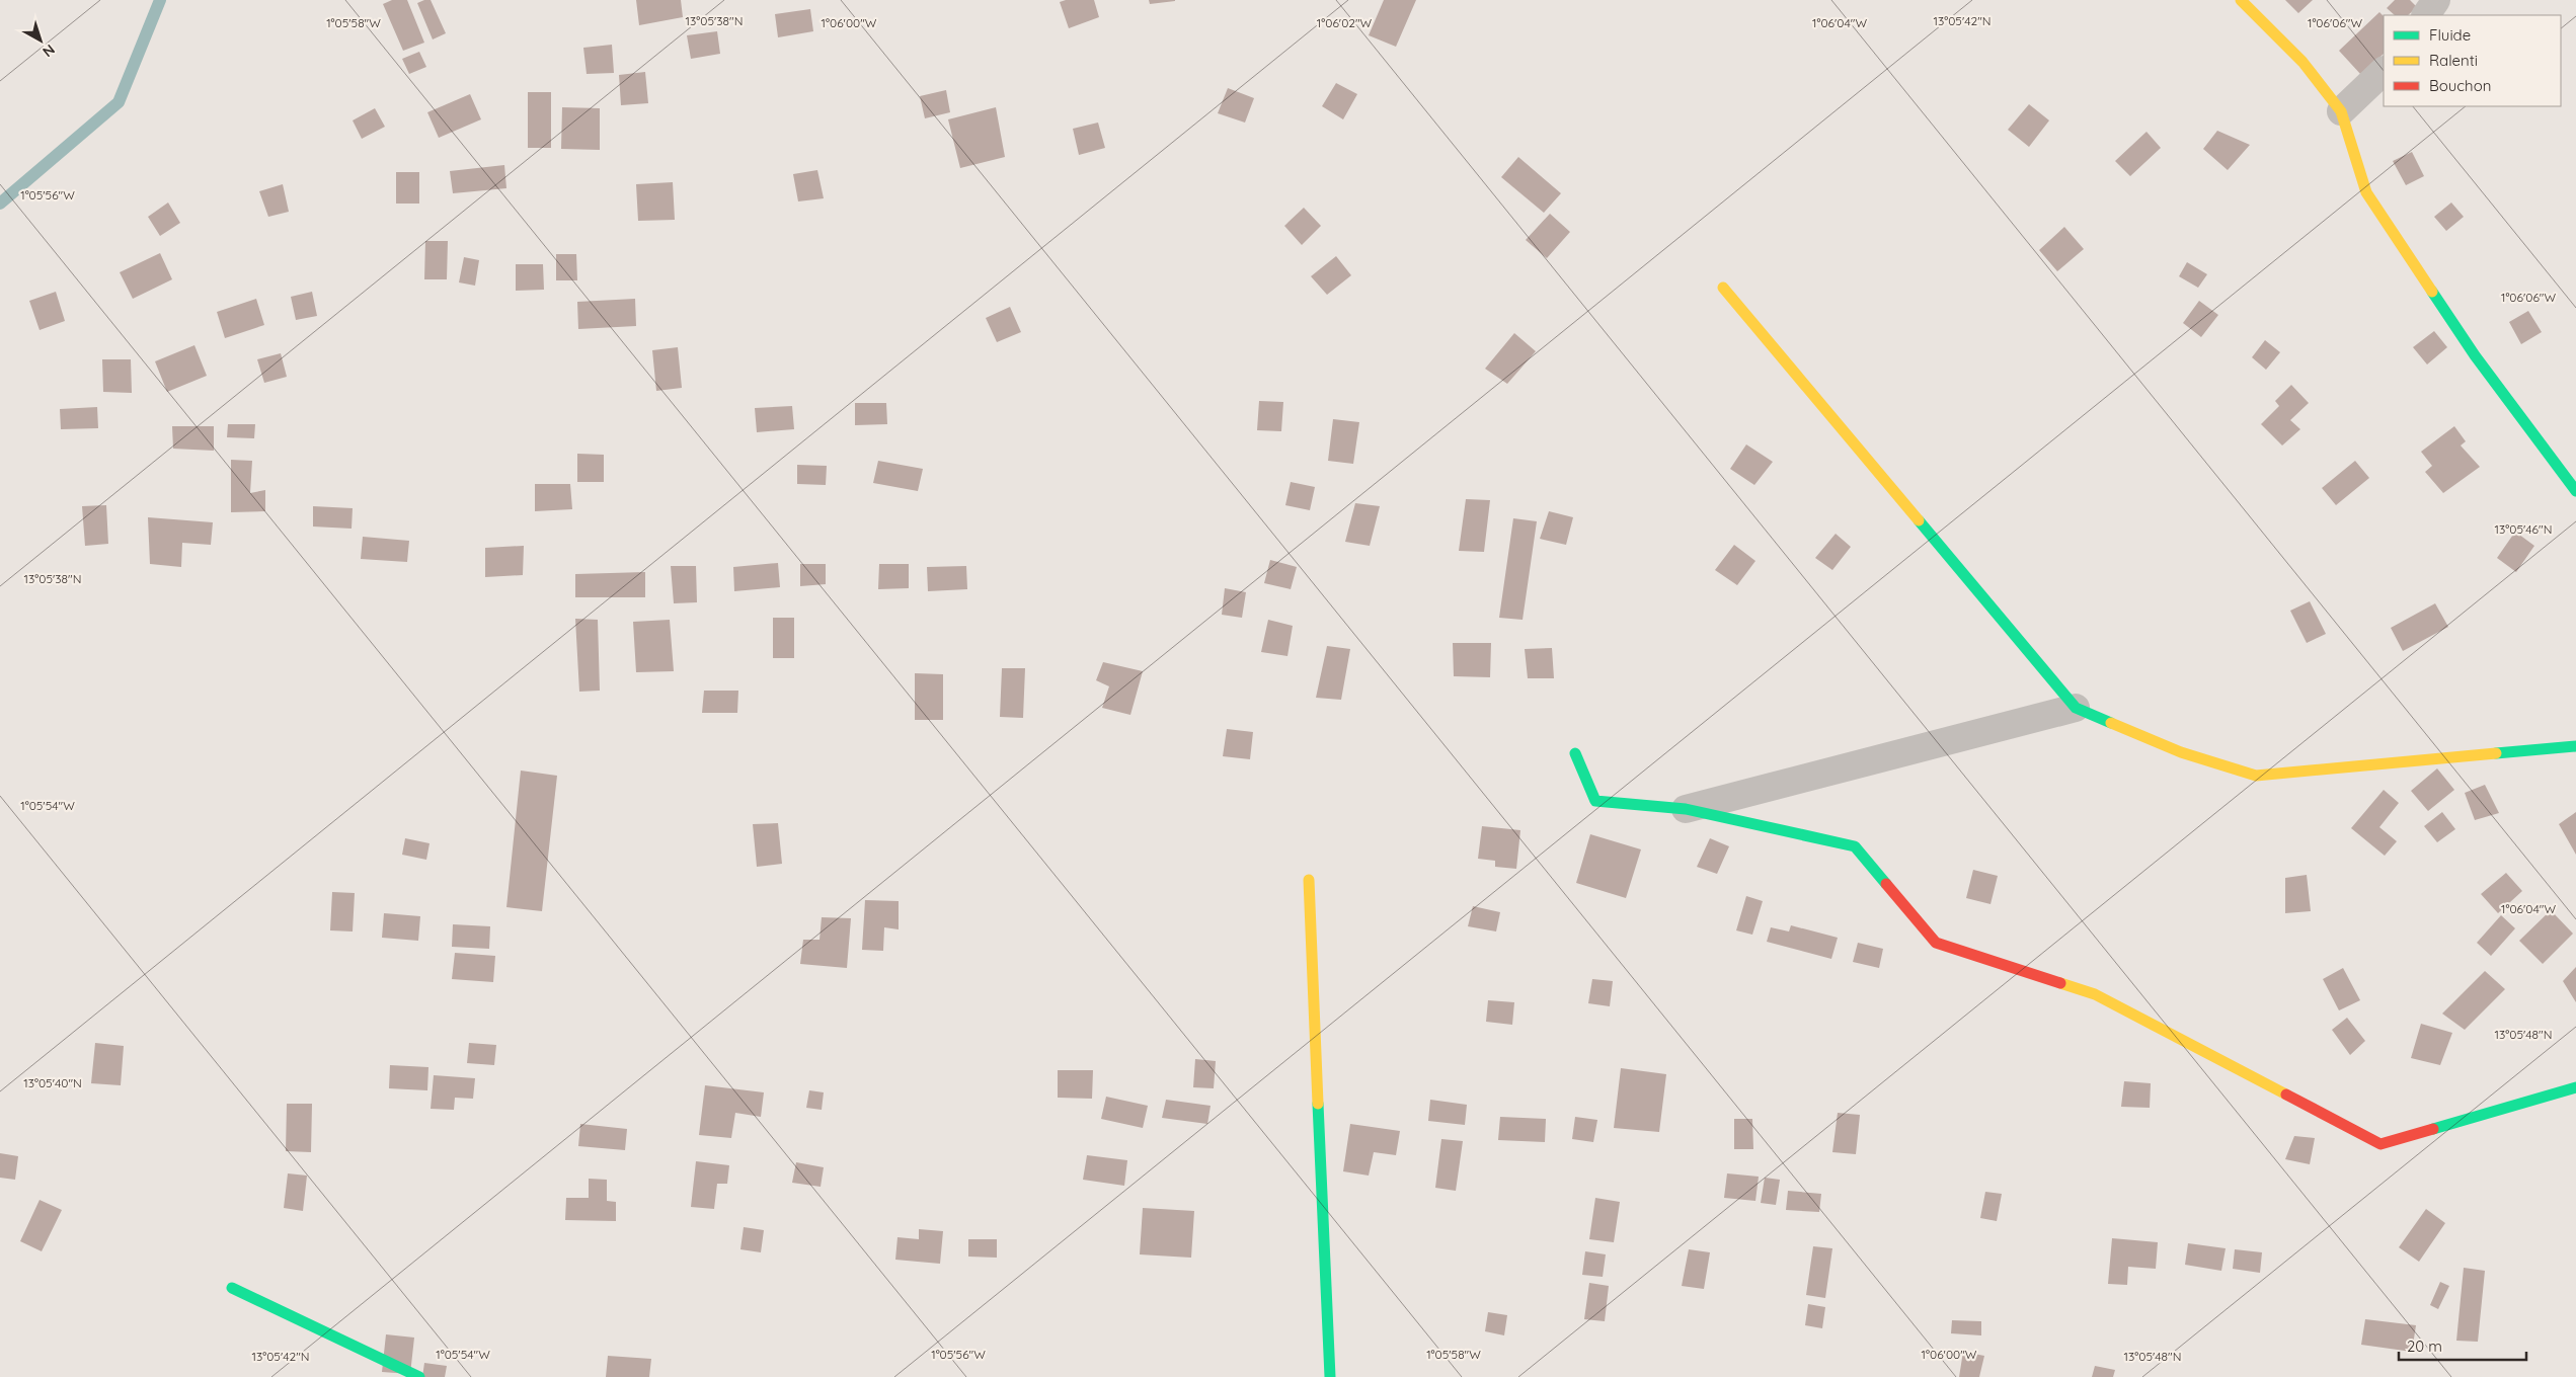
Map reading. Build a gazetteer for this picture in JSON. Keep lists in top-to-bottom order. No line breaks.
{"legend":["Fluide","Ralenti","Bouchon"],"scale_bar":"20 m","north":"bottom right","coordinates":["13°05'38\"N","13°05'42\"N","1°05'58\"W","1°06'00\"W","1°06'02\"W","1°06'04\"W","1°06'06\"W","1°05'56\"W","13°05'46\"N","1°05'54\"W","13°05'48\"N","13°05'40\"N"]}
